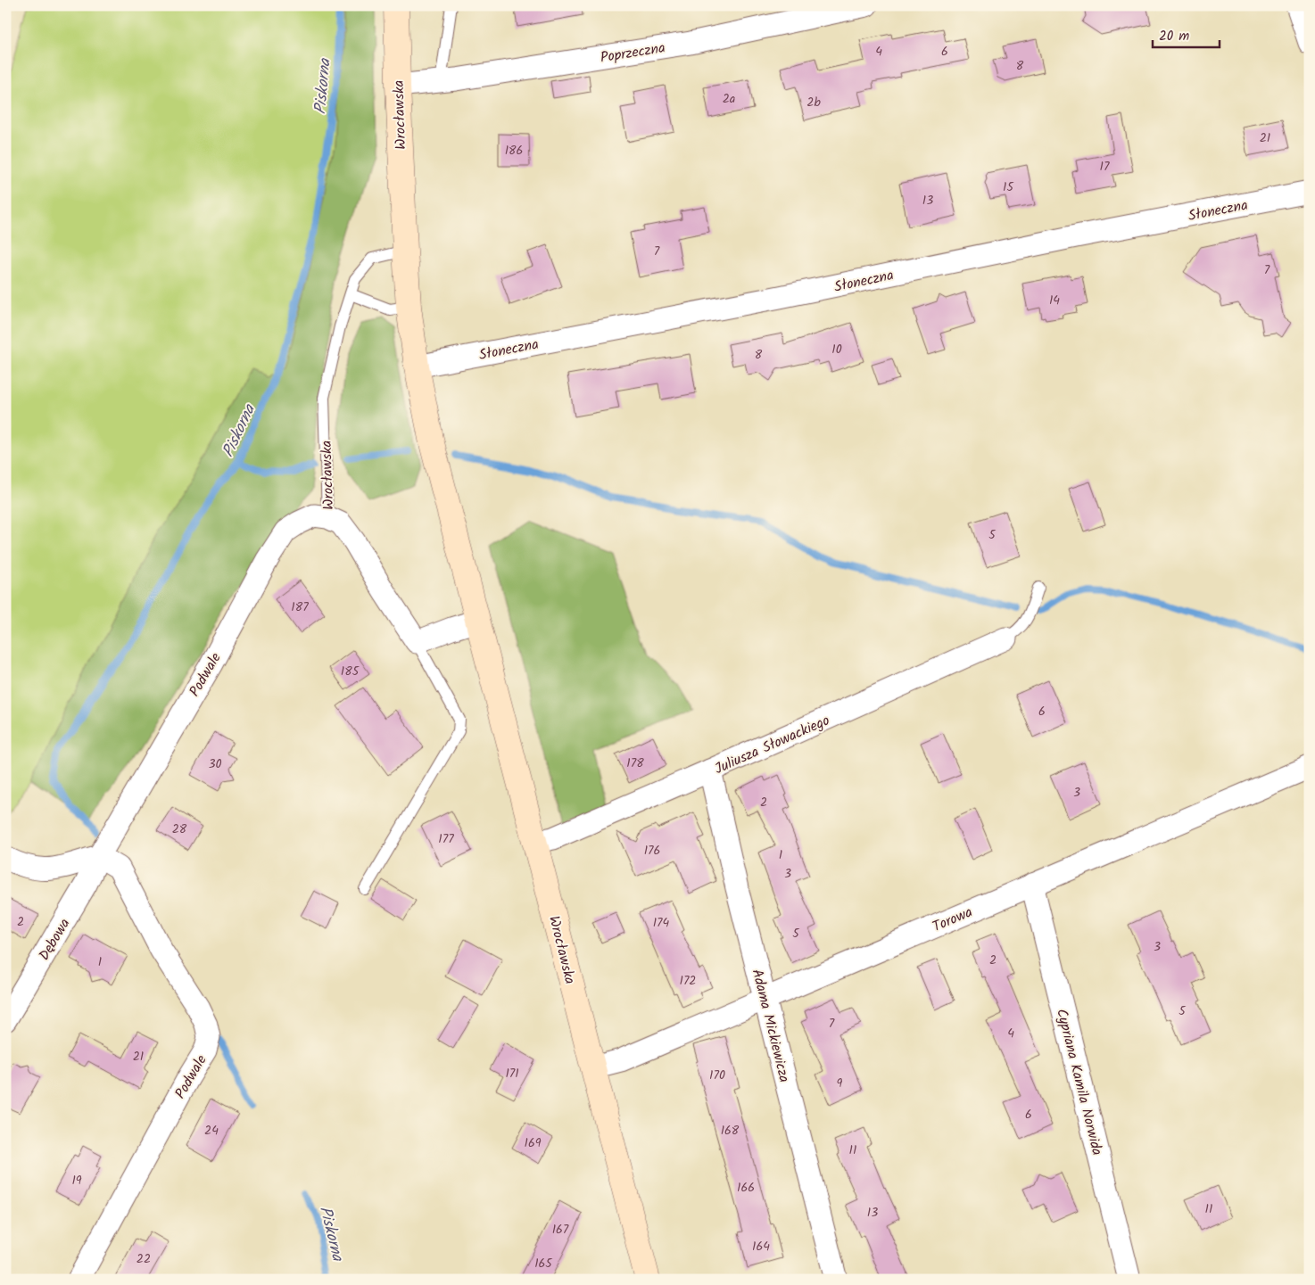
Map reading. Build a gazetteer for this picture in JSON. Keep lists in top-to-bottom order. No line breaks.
{"streets":{"main road":["Wrocławska"],"street":["Poprzeczna","Słoneczna","Podwale","Juliusza Słowackiego","Torowa","Dębowa","Adama Mickiewicza","Cypriana Kamila Norwida"]},"crossings":[["Poprzeczna","Wrocławska"],["Wrocławska","Słoneczna"],["Wrocławska","Podwale"],["Wrocławska","Juliusza Słowackiego"],["Wrocławska","Torowa"],["Podwale","Dębowa"],["Juliusza Słowackiego","Adama Mickiewicza"],["Torowa","Adama Mickiewicza"],["Torowa","Cypriana Kamila Norwida"]],"water":["Piskorna"],"house_numbers":["4","6","8","2a","2b","21","186","17","15","13","7","7","14","10","8","5","187","185","6","178","30","3","2","28","177","176","1","3","2","174","5","3","2","1","172","5","7","4","21","171","170","9","6","24","168","169","11","19","166","11","13","167","164","22","165"],"scale_bar":"20 m"}
